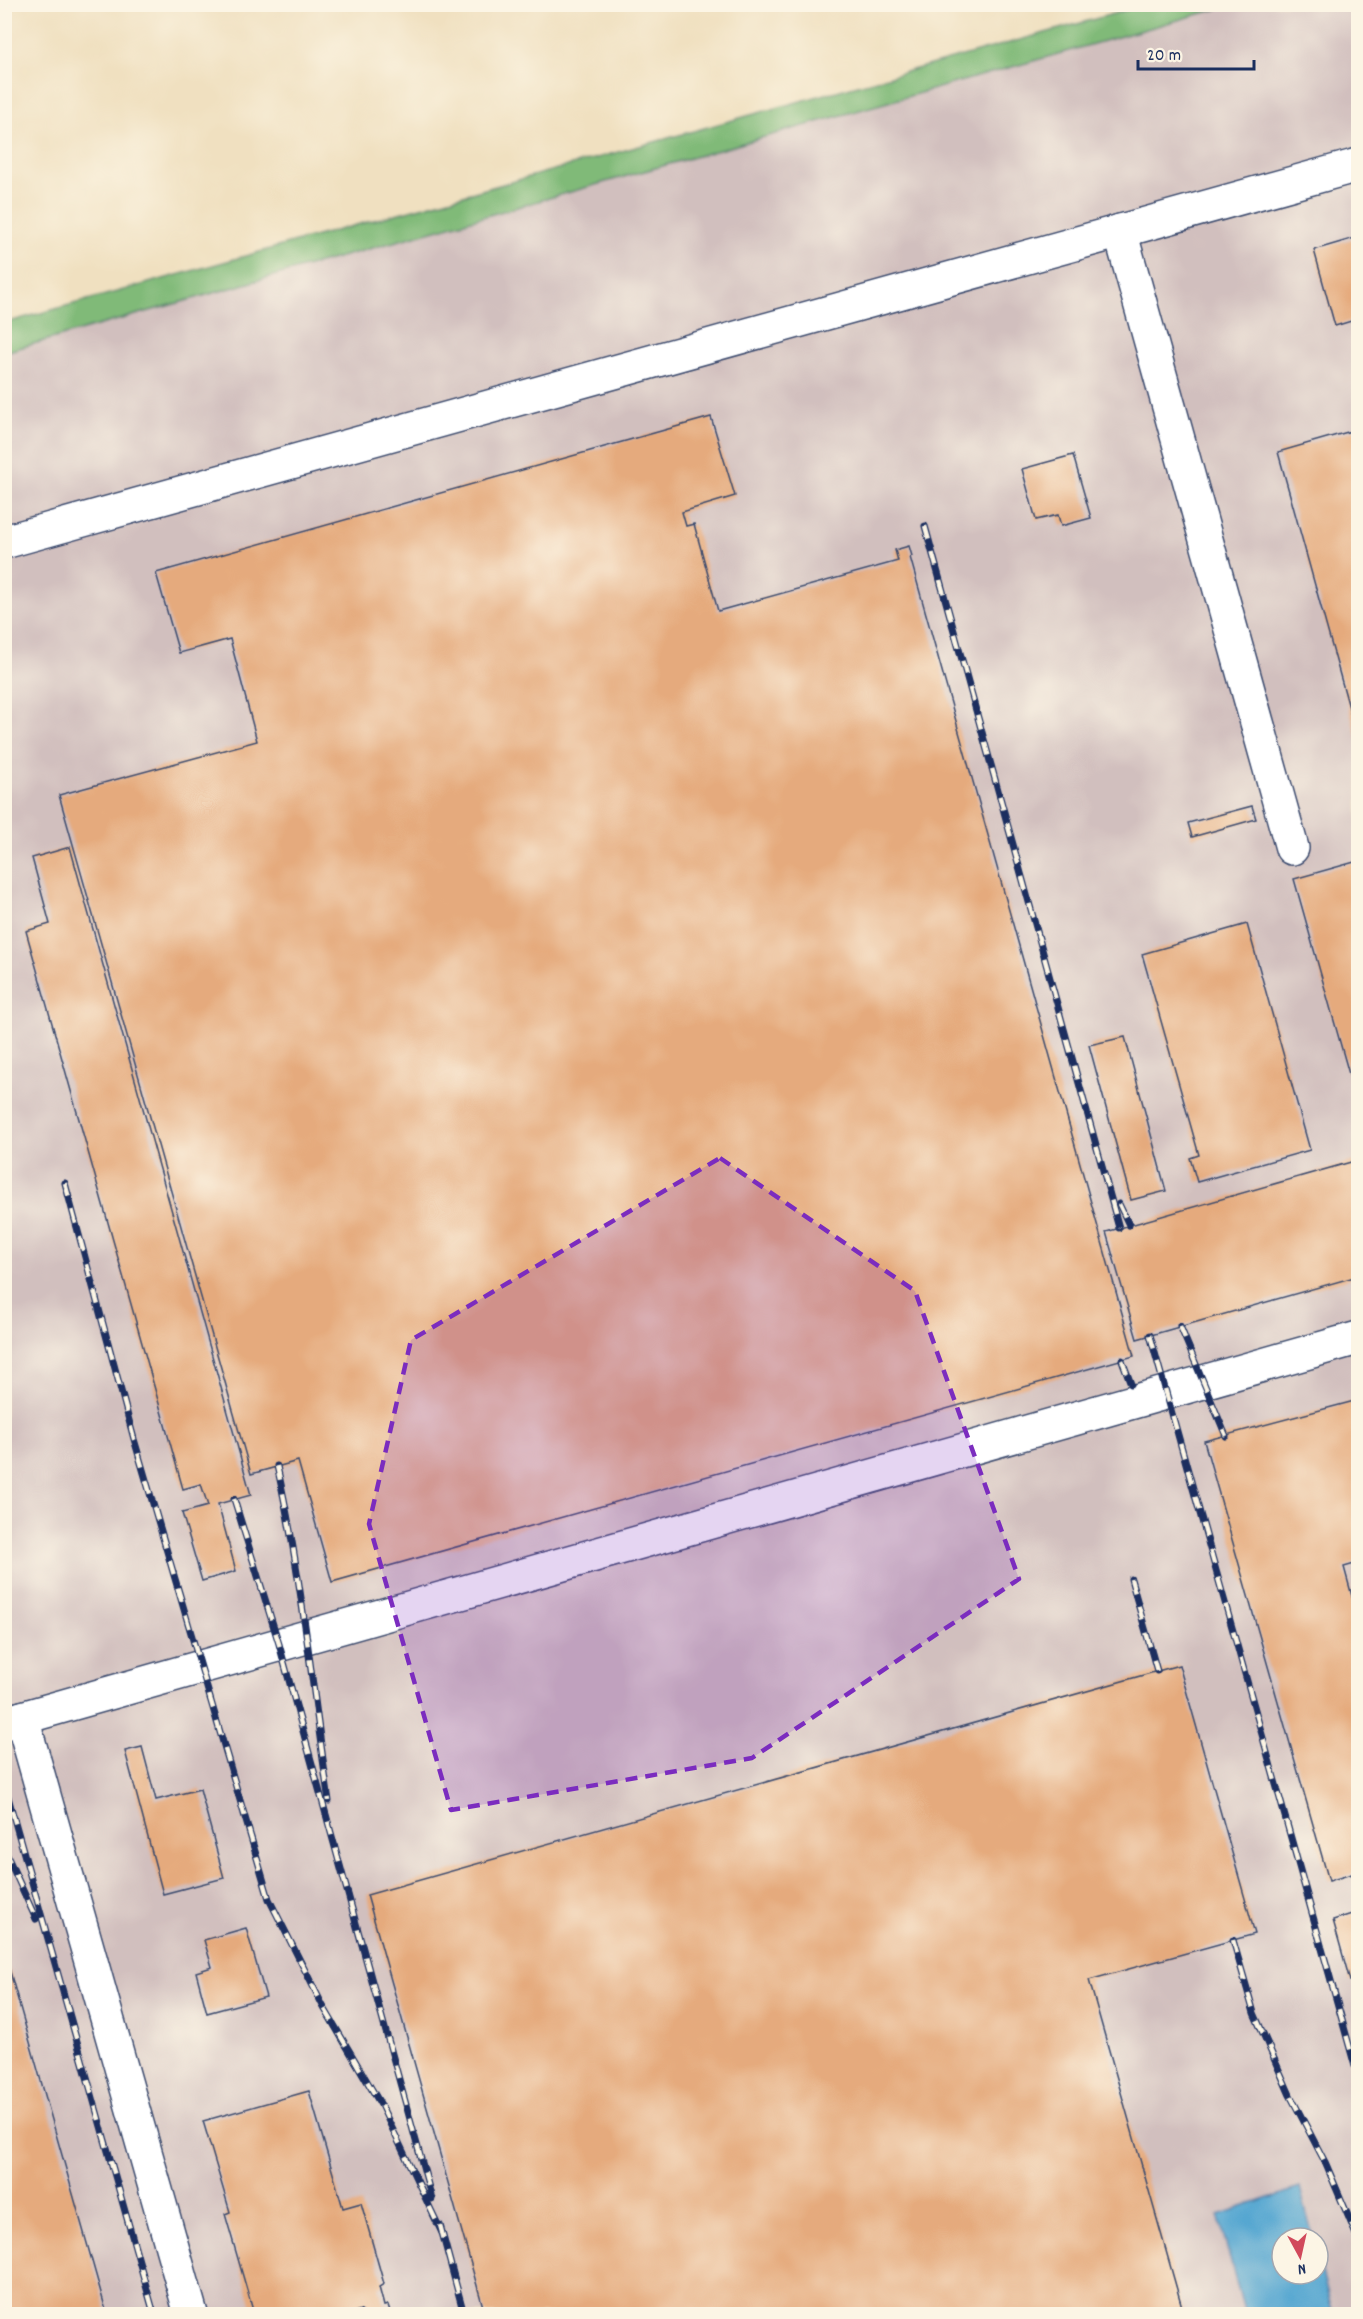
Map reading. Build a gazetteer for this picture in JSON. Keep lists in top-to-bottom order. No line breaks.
{"scale_bar":"20 m","north":"bottom"}
